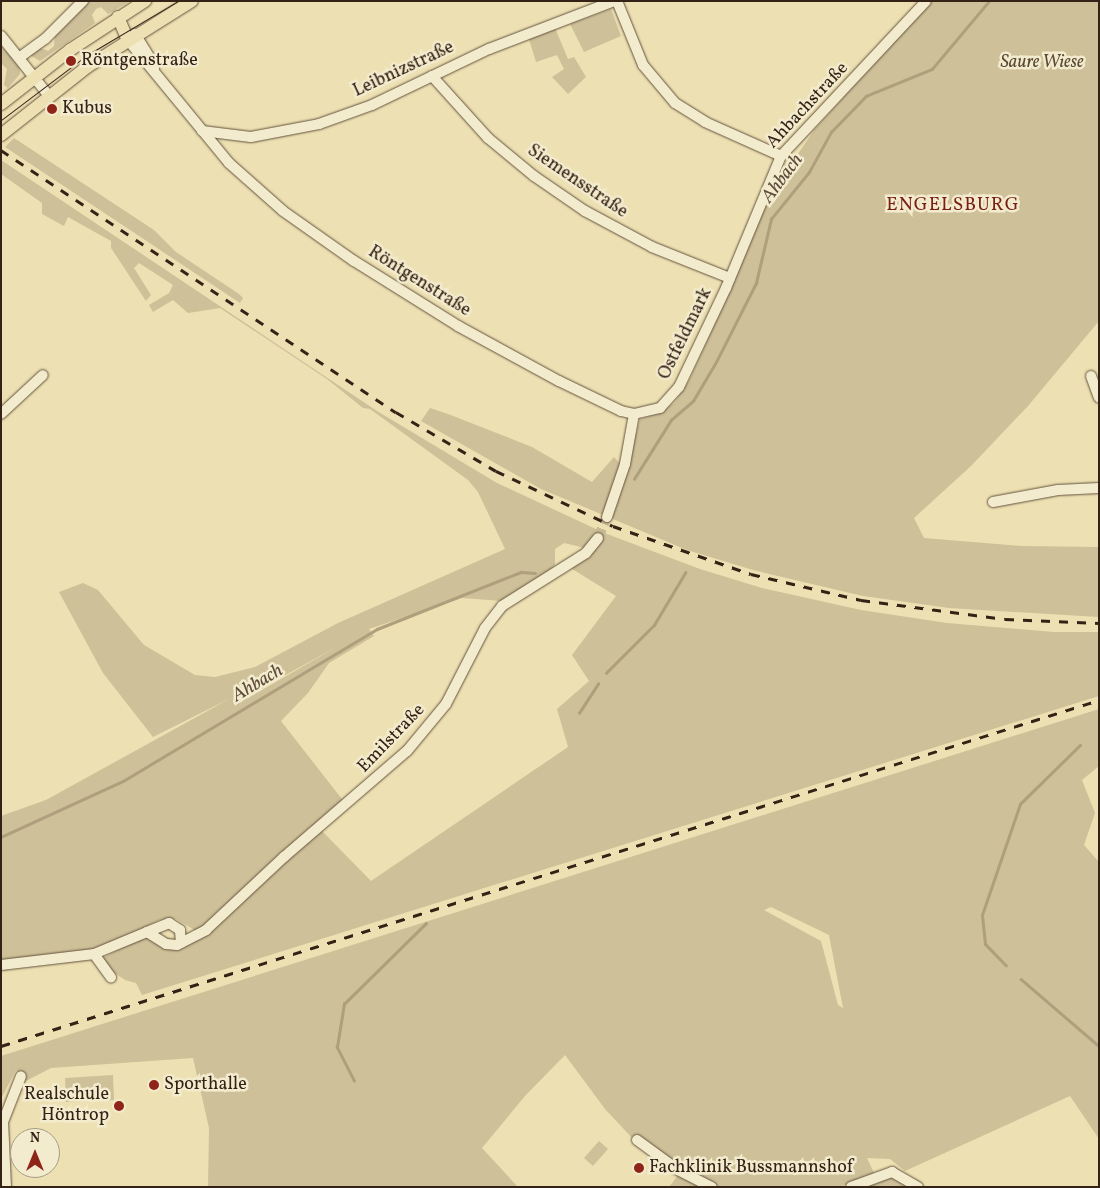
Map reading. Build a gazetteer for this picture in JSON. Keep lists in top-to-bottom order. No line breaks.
{"streets":{"street":["Leibnizstraße","Ahbachstraße","Siemensstraße","Röntgenstraße","Ostfeldmark","Emilstraße"]},"crossings":[["Leibnizstraße","Ahbachstraße"],["Leibnizstraße","Siemensstraße"],["Leibnizstraße","Röntgenstraße"],["Ahbachstraße","Siemensstraße"],["Ahbachstraße","Ostfeldmark"],["Siemensstraße","Ostfeldmark"],["Röntgenstraße","Ostfeldmark"]],"districts":["ENGELSBURG"],"water":["Ahbach"],"parks":["Saure Wiese"],"places":["Röntgenstraße","Kubus","Sporthalle","Realschule Höntrop","Fachklinik Bussmannshof"],"north":"top"}
